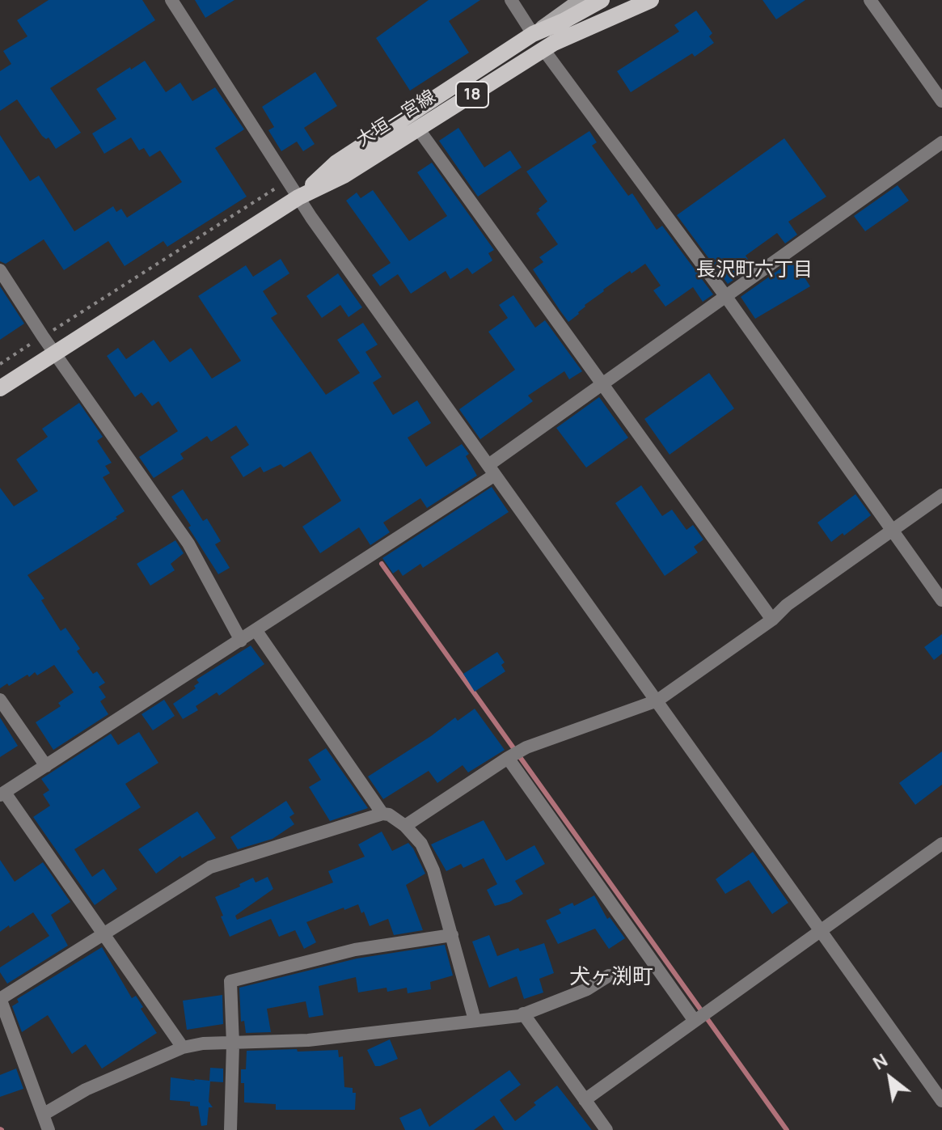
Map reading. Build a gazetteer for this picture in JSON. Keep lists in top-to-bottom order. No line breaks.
{"streets":{"main road":["18","大垣一宮線"]},"districts":["長沢町六丁目","犬ヶ渕町"],"north":"top left"}
